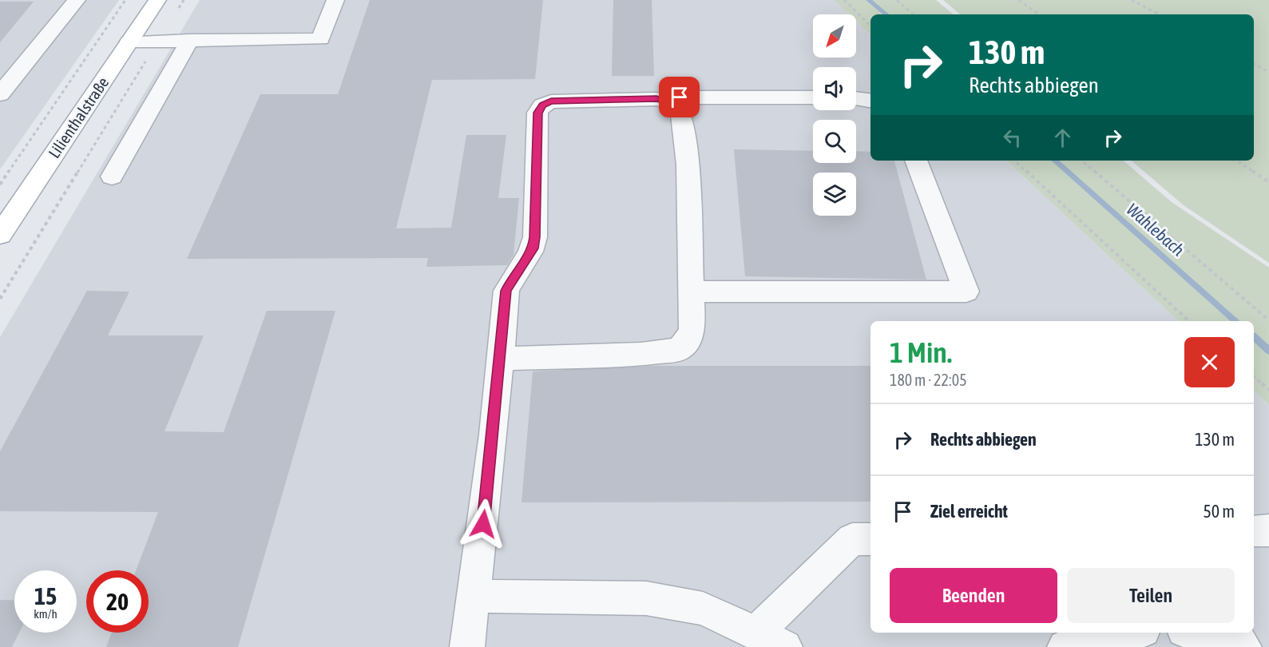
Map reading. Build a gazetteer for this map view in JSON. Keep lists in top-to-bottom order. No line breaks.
{"streets":{"main road":["Lilienthalstraße"]},"water":["Wahlebach"],"north":"bottom left","page":{"turn":["130 m","Rechts abbiegen"],"heading":["1 Min.","180 m · 22:05"],"list":[{"name":"Rechts abbiegen","value":"130 m"},{"name":"Ziel erreicht","value":"50 m"}],"buttons":["Beenden","Teilen"],"speed":"15 km/h","limit":"20"}}
